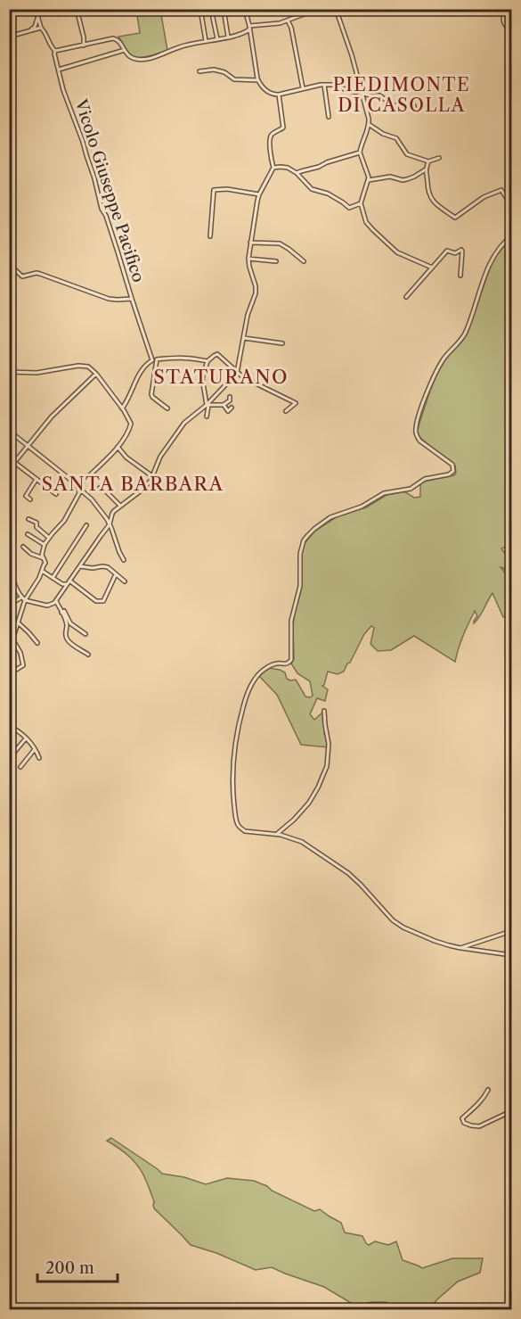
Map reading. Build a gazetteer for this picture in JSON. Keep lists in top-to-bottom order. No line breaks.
{"streets":{"street":["Vicolo Giuseppe Pacifico"]},"districts":["PIEDIMONTE DI CASOLLA","STATURANO","SANTA BARBARA"],"scale_bar":"200 m"}
